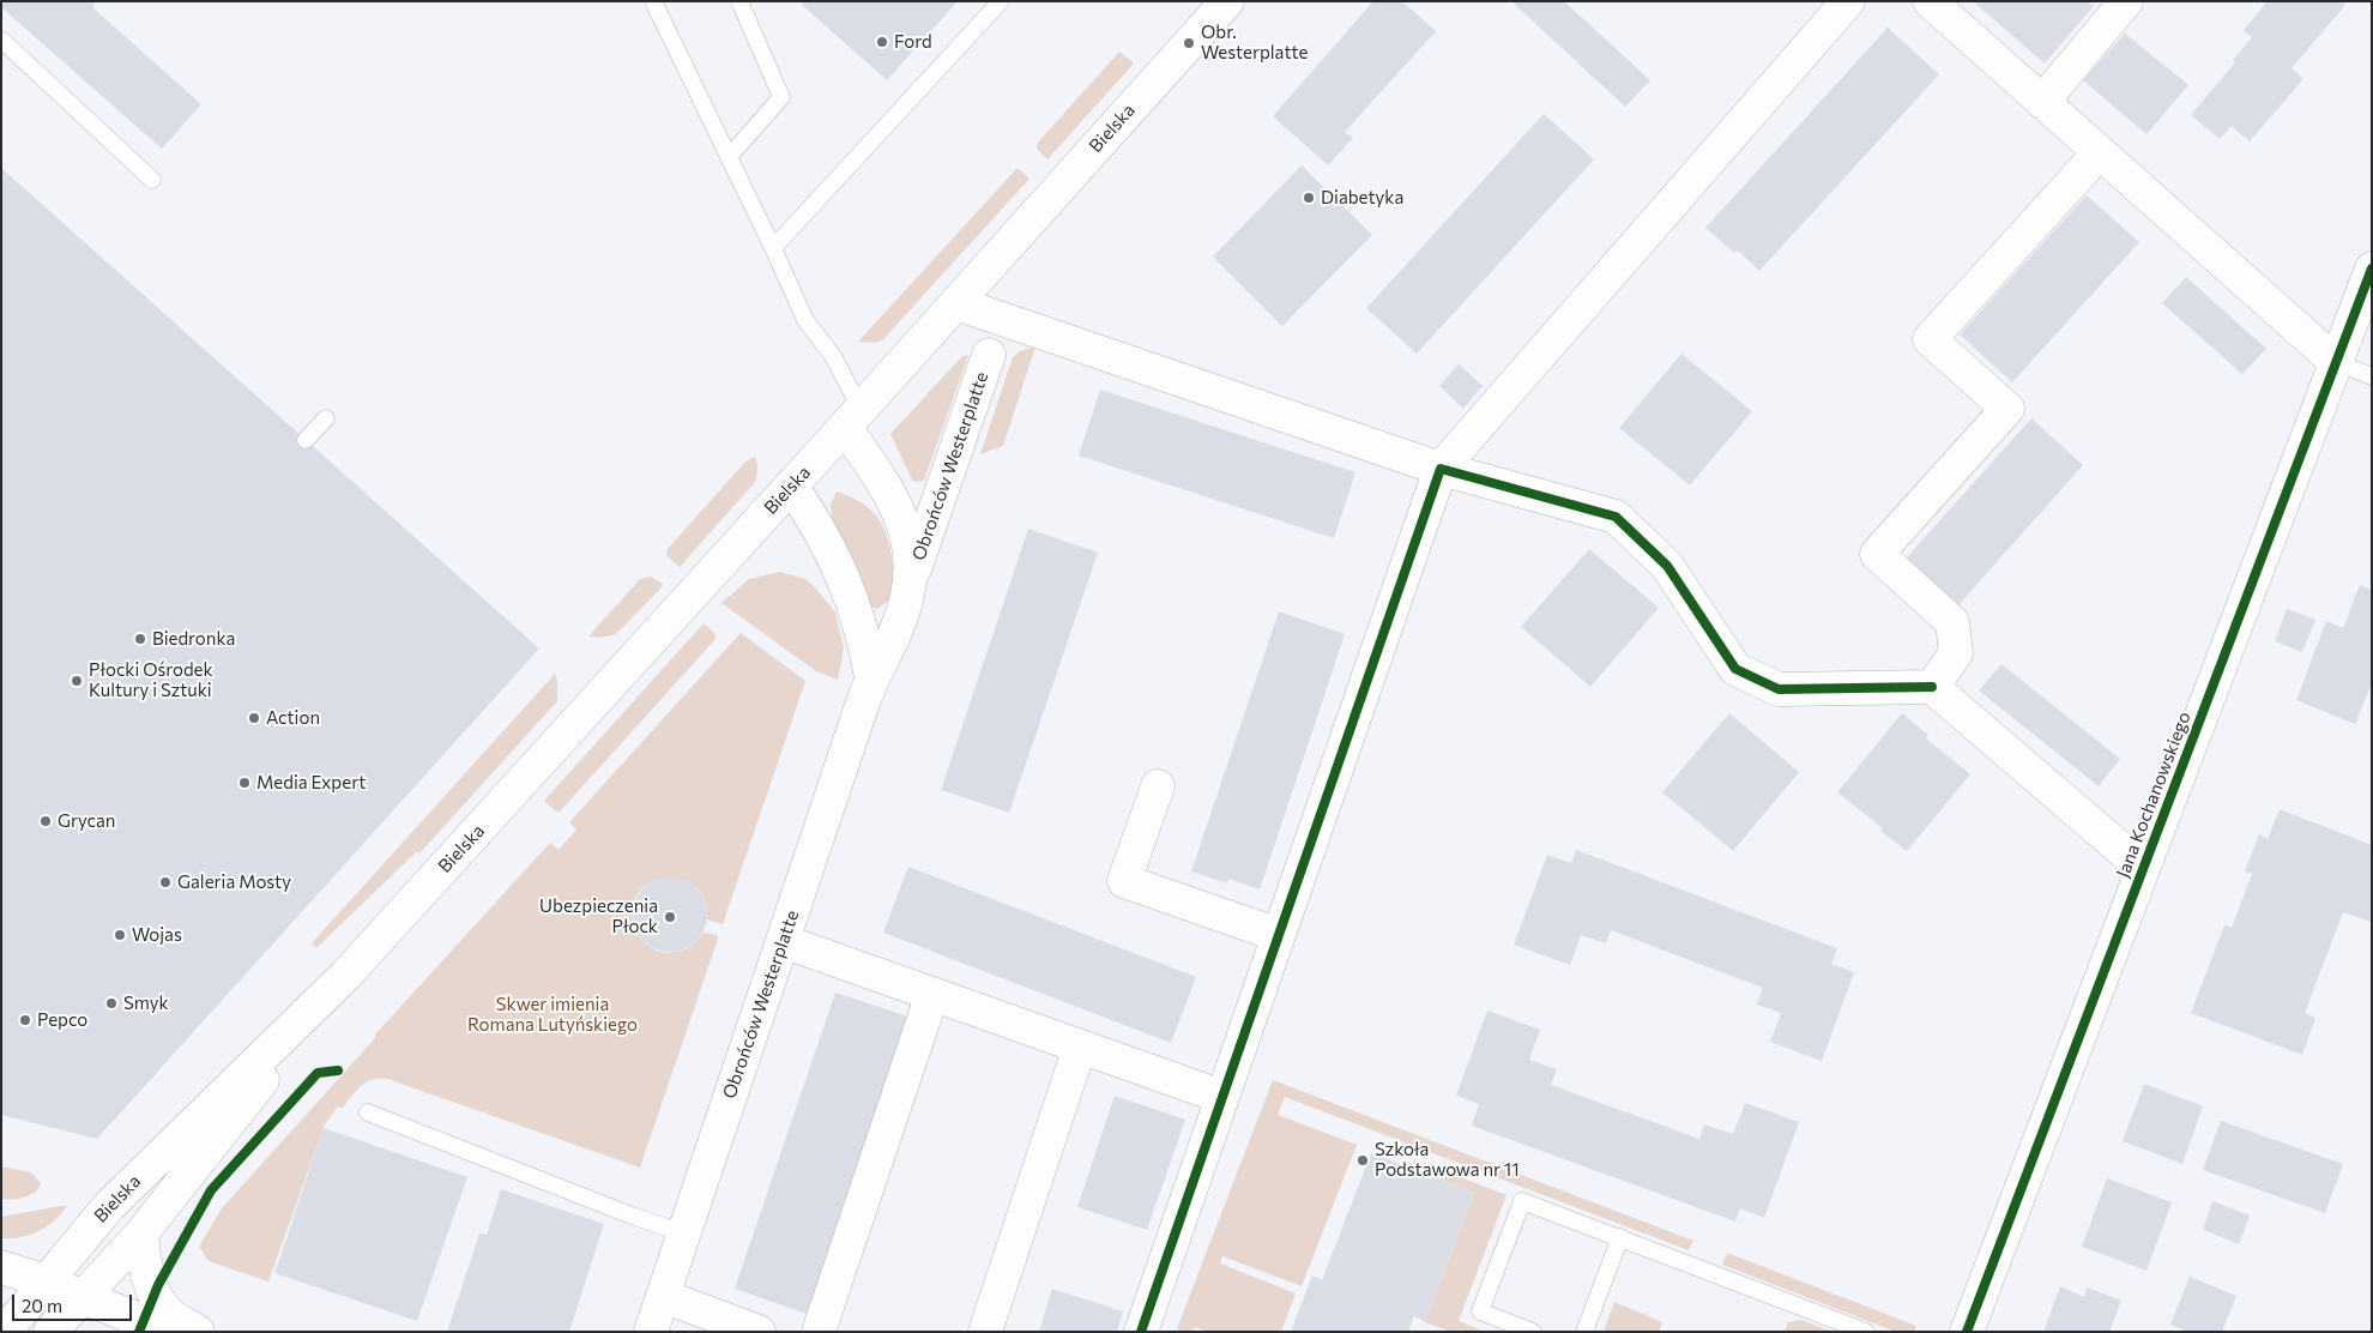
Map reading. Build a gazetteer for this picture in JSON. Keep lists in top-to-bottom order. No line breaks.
{"streets":{"street":["Bielska","Obrońców Westerplatte","Jana Kochanowskiego"]},"crossings":[["Bielska","Obrońców Westerplatte"]],"parks":["Skwer imienia Romana Lutyńskiego"],"places":["Ford","Obr. Westerplatte","Diabetyka","Biedronka","Płocki Ośrodek Kultury i Sztuki","Action","Media Expert","Grycan","Galeria Mosty","Ubezpieczenia Płock","Wojas","Smyk","Pepco","Szkoła Podstawowa nr 11"],"scale_bar":"20 m"}
